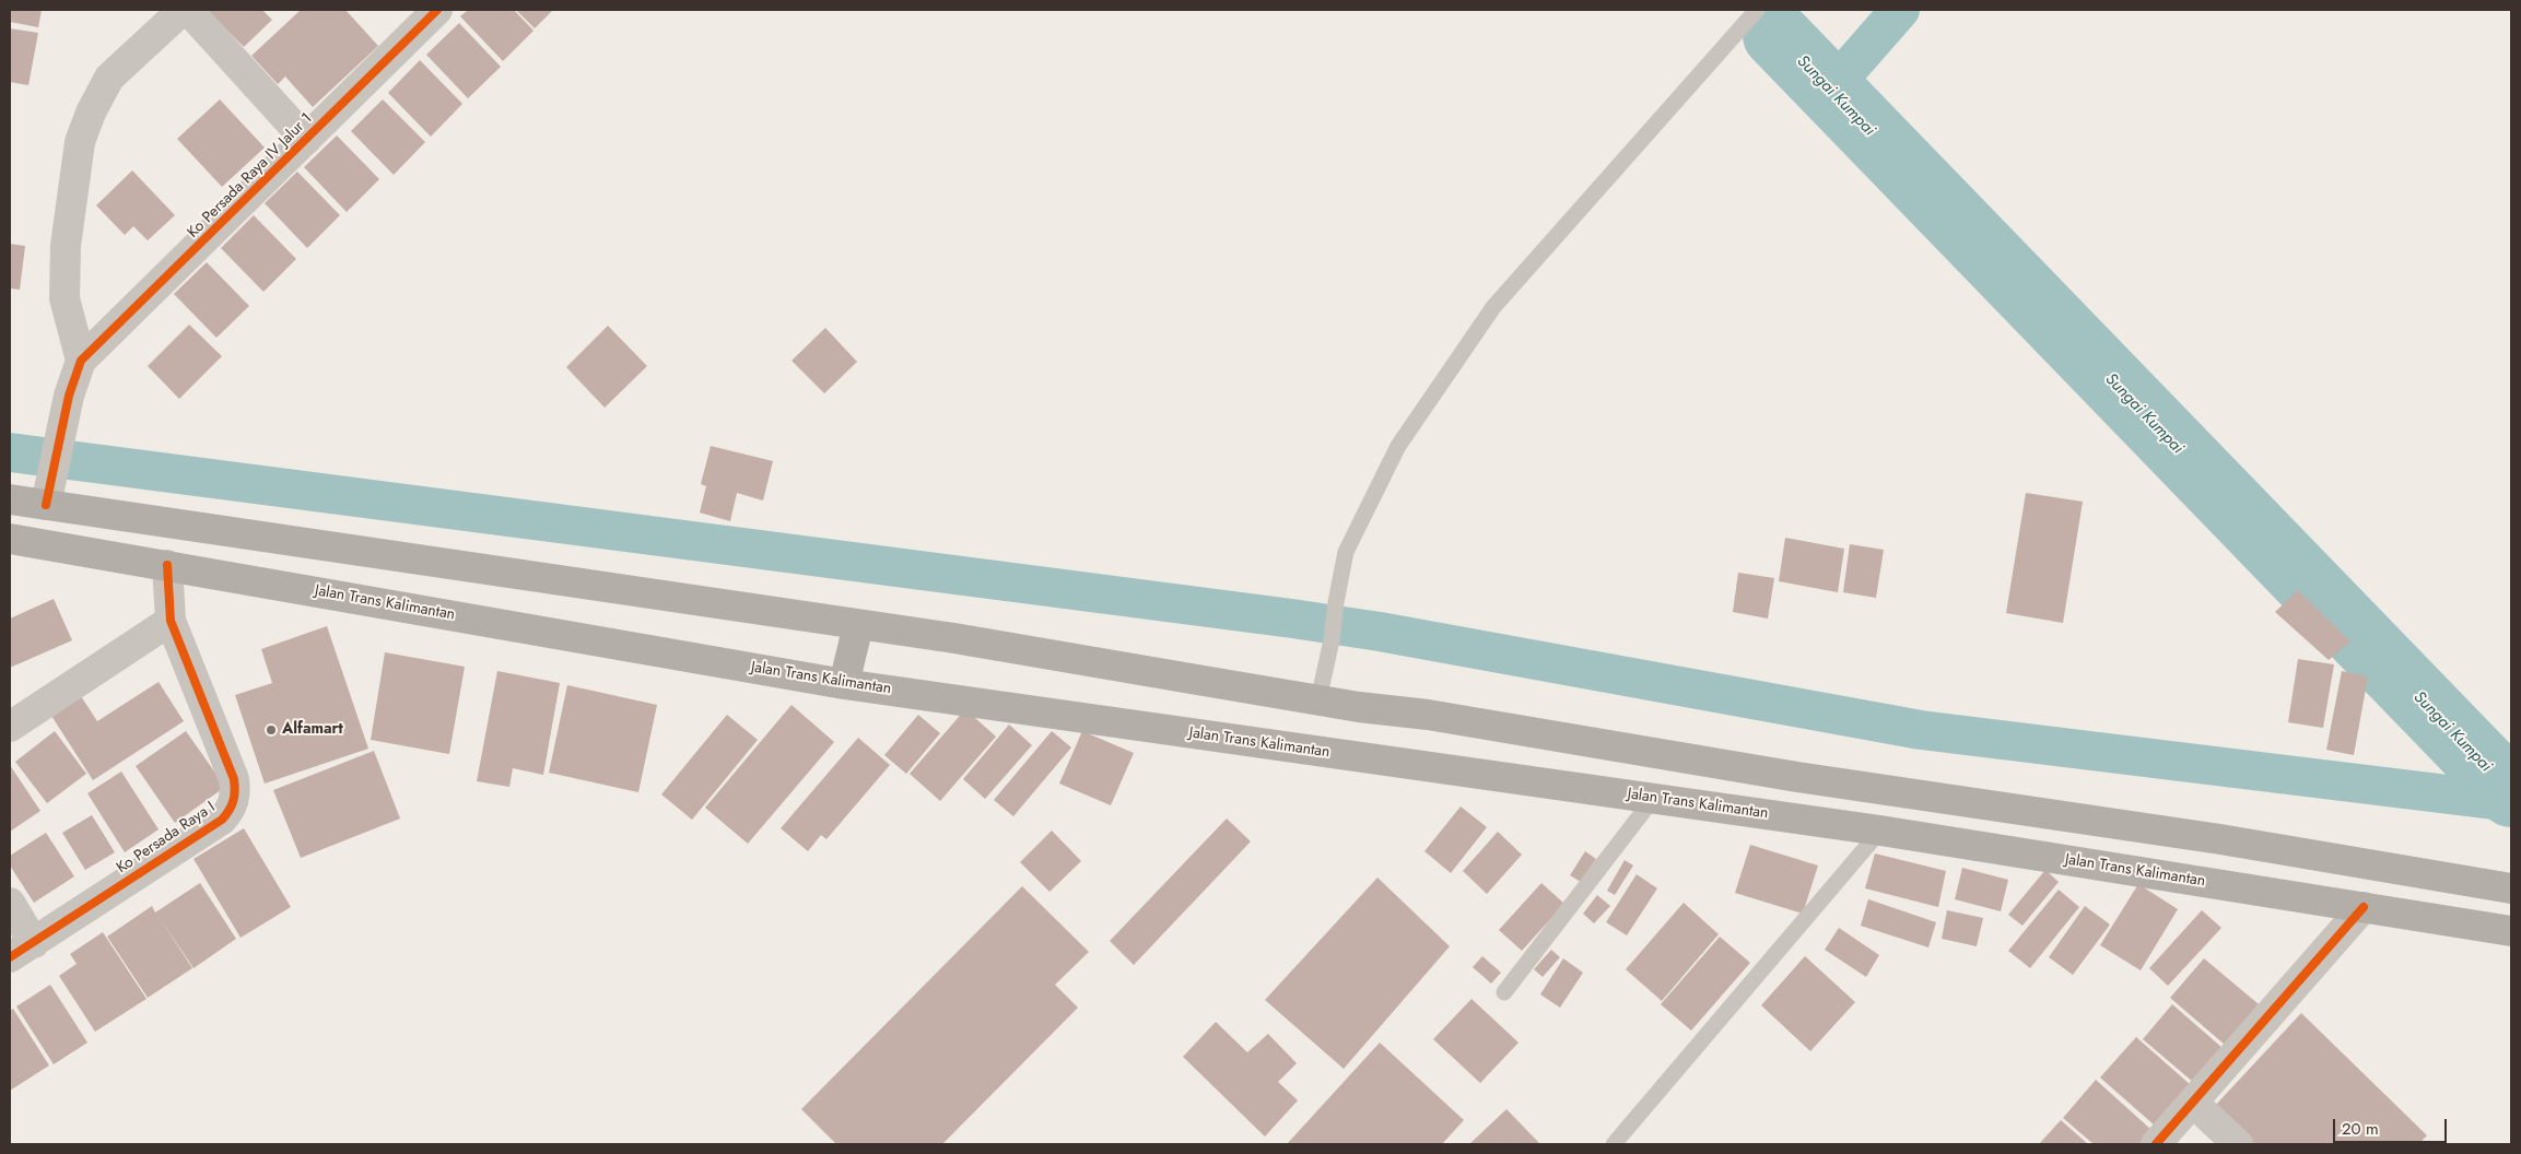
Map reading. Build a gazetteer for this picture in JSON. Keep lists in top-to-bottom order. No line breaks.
{"streets":{"highway":["Jalan Trans Kalimantan"],"street":["Ko Persada Raya IV Jalur 1","Ko Persada Raya I"]},"crossings":[["Jalan Trans Kalimantan","Ko Persada Raya I"]],"water":["Sungai Kumpai"],"places":["Alfamart"],"scale_bar":"20 m"}
